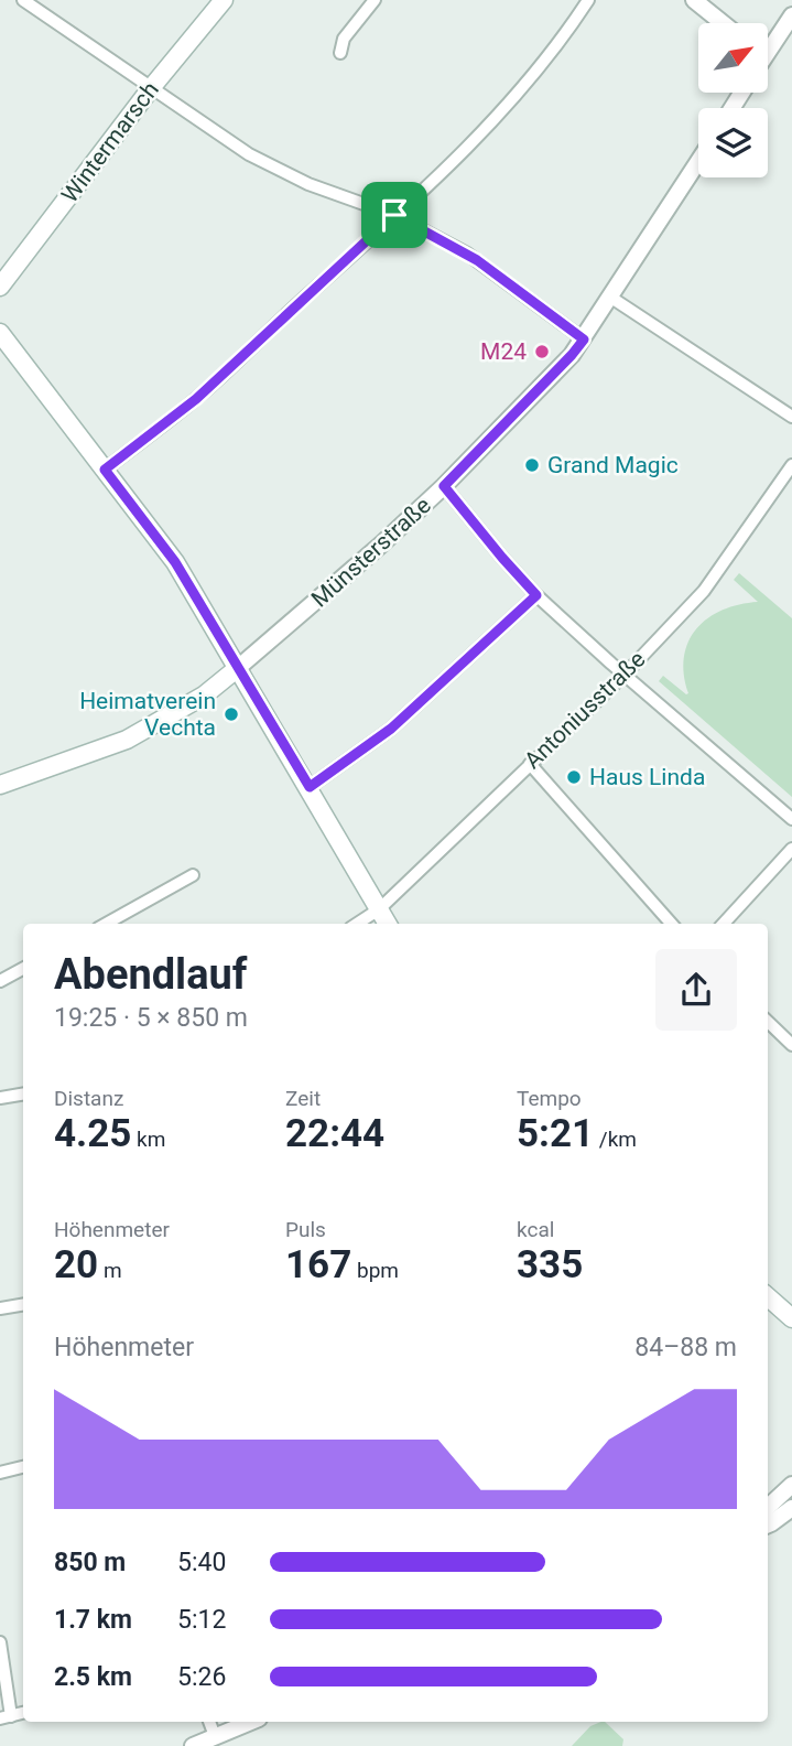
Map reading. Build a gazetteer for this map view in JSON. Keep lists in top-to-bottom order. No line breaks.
{"streets":{"main road":["Wintermarsch","Münsterstraße"],"street":["Antoniusstraße"]},"places":["M24","Grand Magic","Heimatverein Vechta","Haus Linda"],"north":"top right","page":{"heading":["Abendlauf","19:25 · 5 × 850 m"],"stats":[["Distanz","4.25 km"],["Zeit","22:44"],["Tempo","5:21 /km"],["Höhenmeter","20 m"],["Puls","167 bpm"],["kcal","335"]],"chart":["Höhenmeter","84–88 m"],"list":[{"name":"850 m","note":"5:40"},{"name":"1.7 km","note":"5:12"},{"name":"2.5 km","note":"5:26"}]}}
